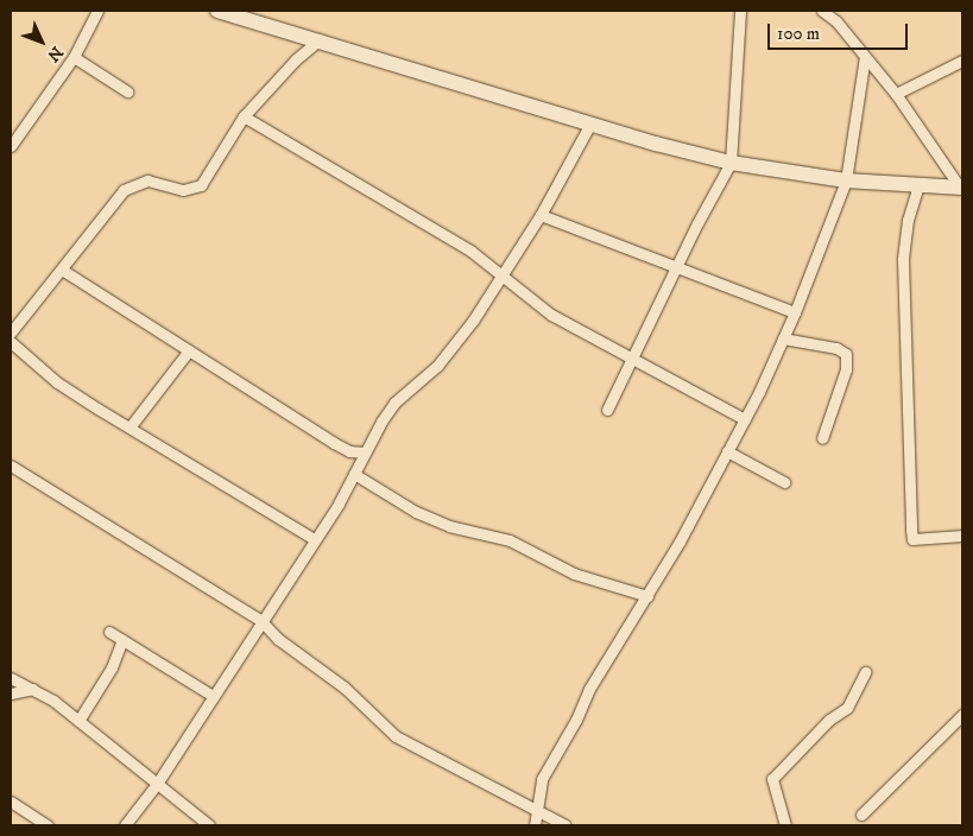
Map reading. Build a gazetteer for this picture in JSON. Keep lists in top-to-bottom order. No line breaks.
{"scale_bar":"100 m","north":"bottom right"}
